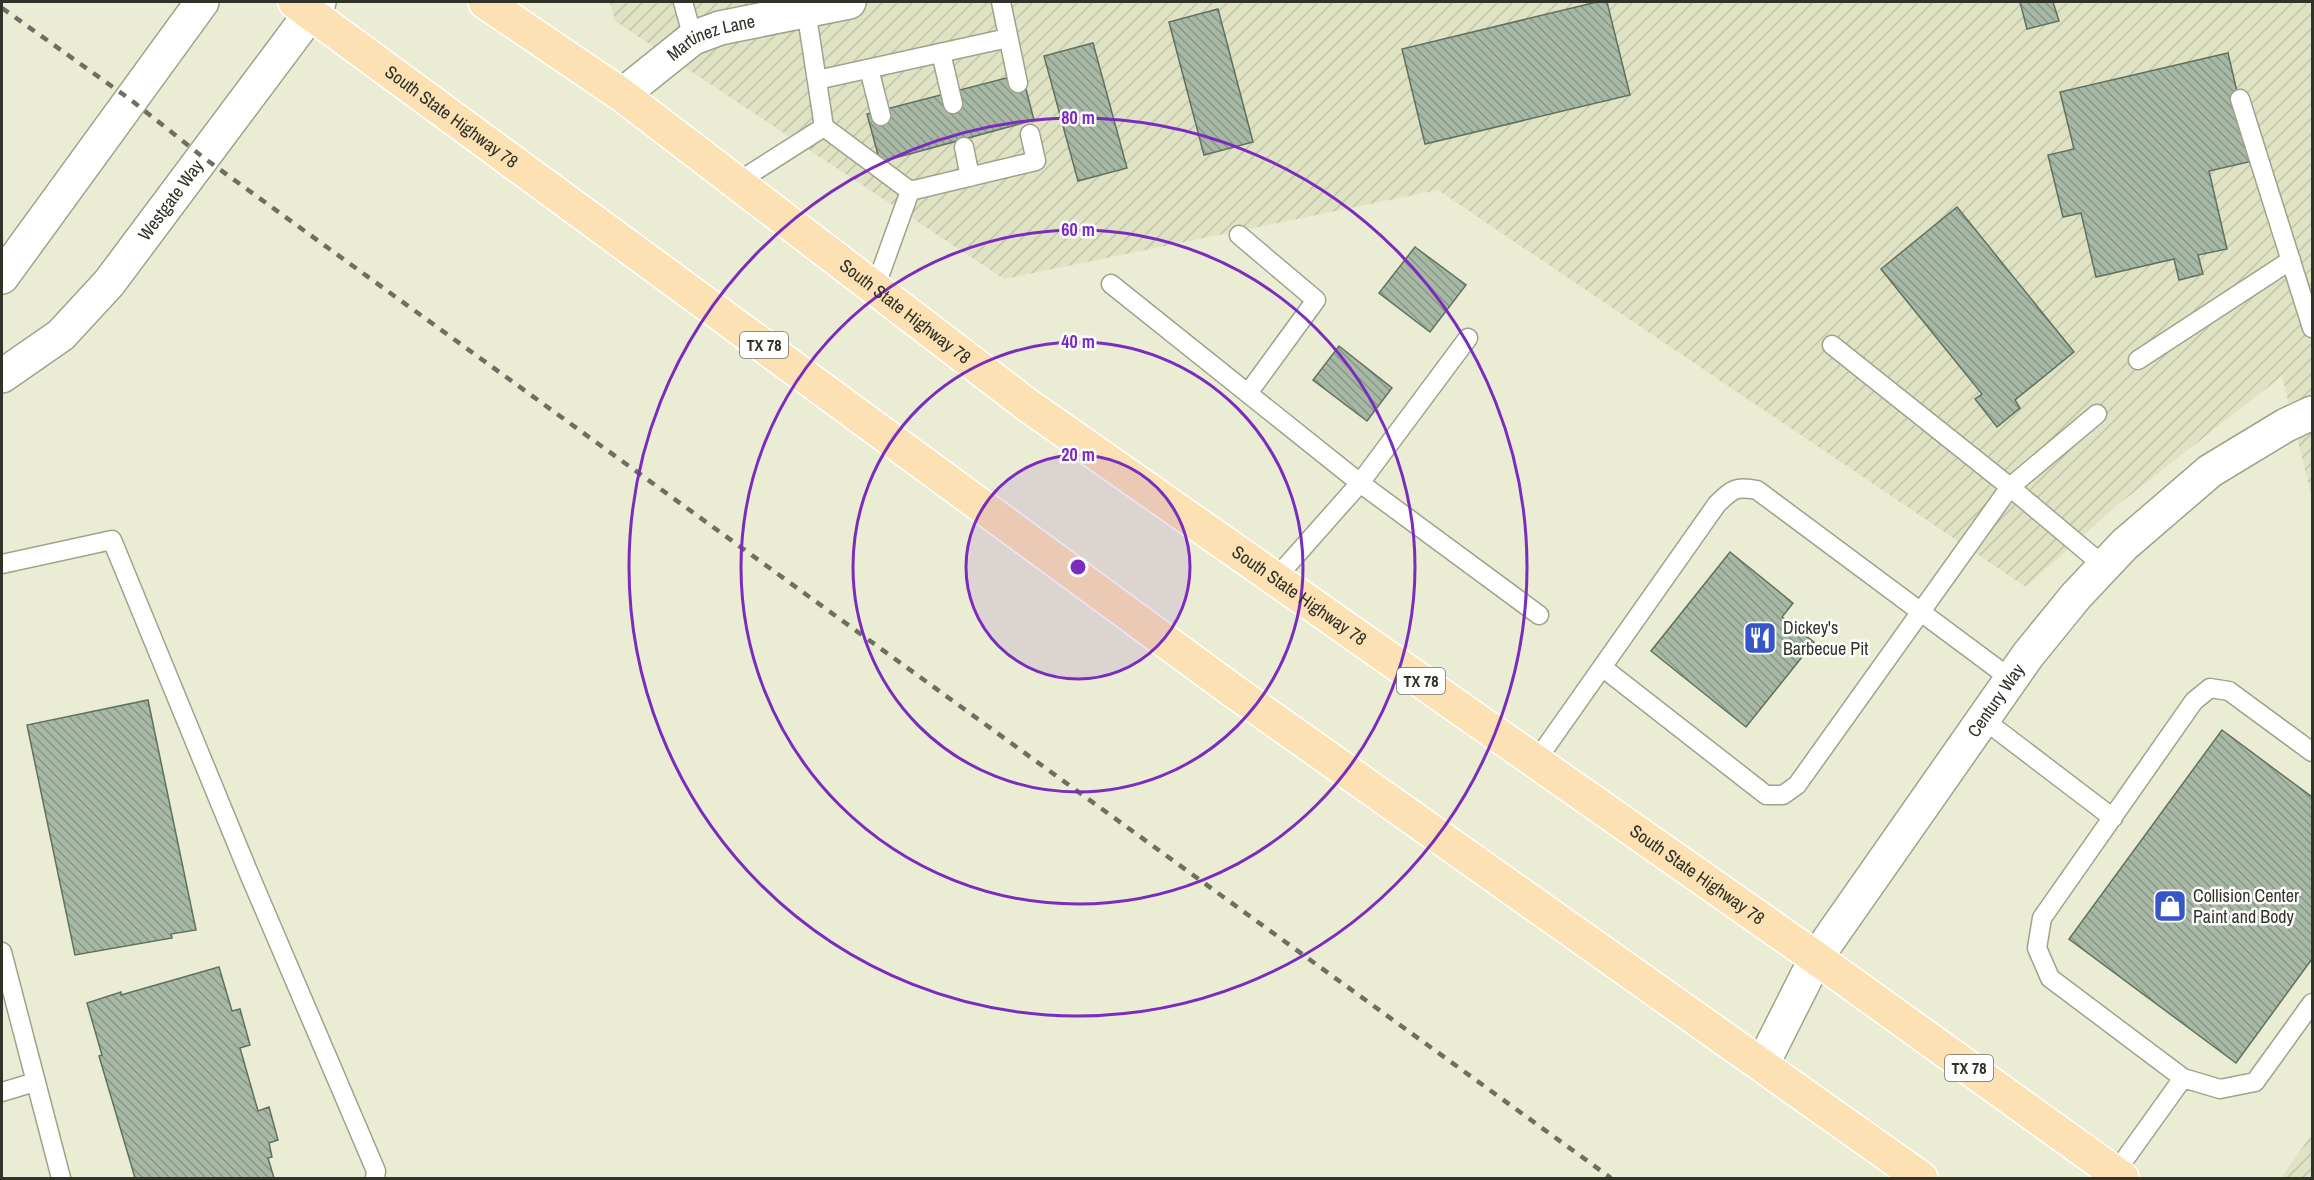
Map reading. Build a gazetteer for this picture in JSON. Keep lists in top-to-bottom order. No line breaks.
{"streets":{"main road":["South State Highway 78","TX 78"],"street":["Martinez Lane","Westgate Way","Century Way"]},"crossings":[["Martinez Lane","South State Highway 78"],["South State Highway 78","Westgate Way"],["South State Highway 78","Century Way"]],"places":{"restaurant":["Dickey's Barbecue Pit"],"shop":["Collision Center Paint and Body"]},"rings":["80 m","60 m","40 m","20 m"]}
